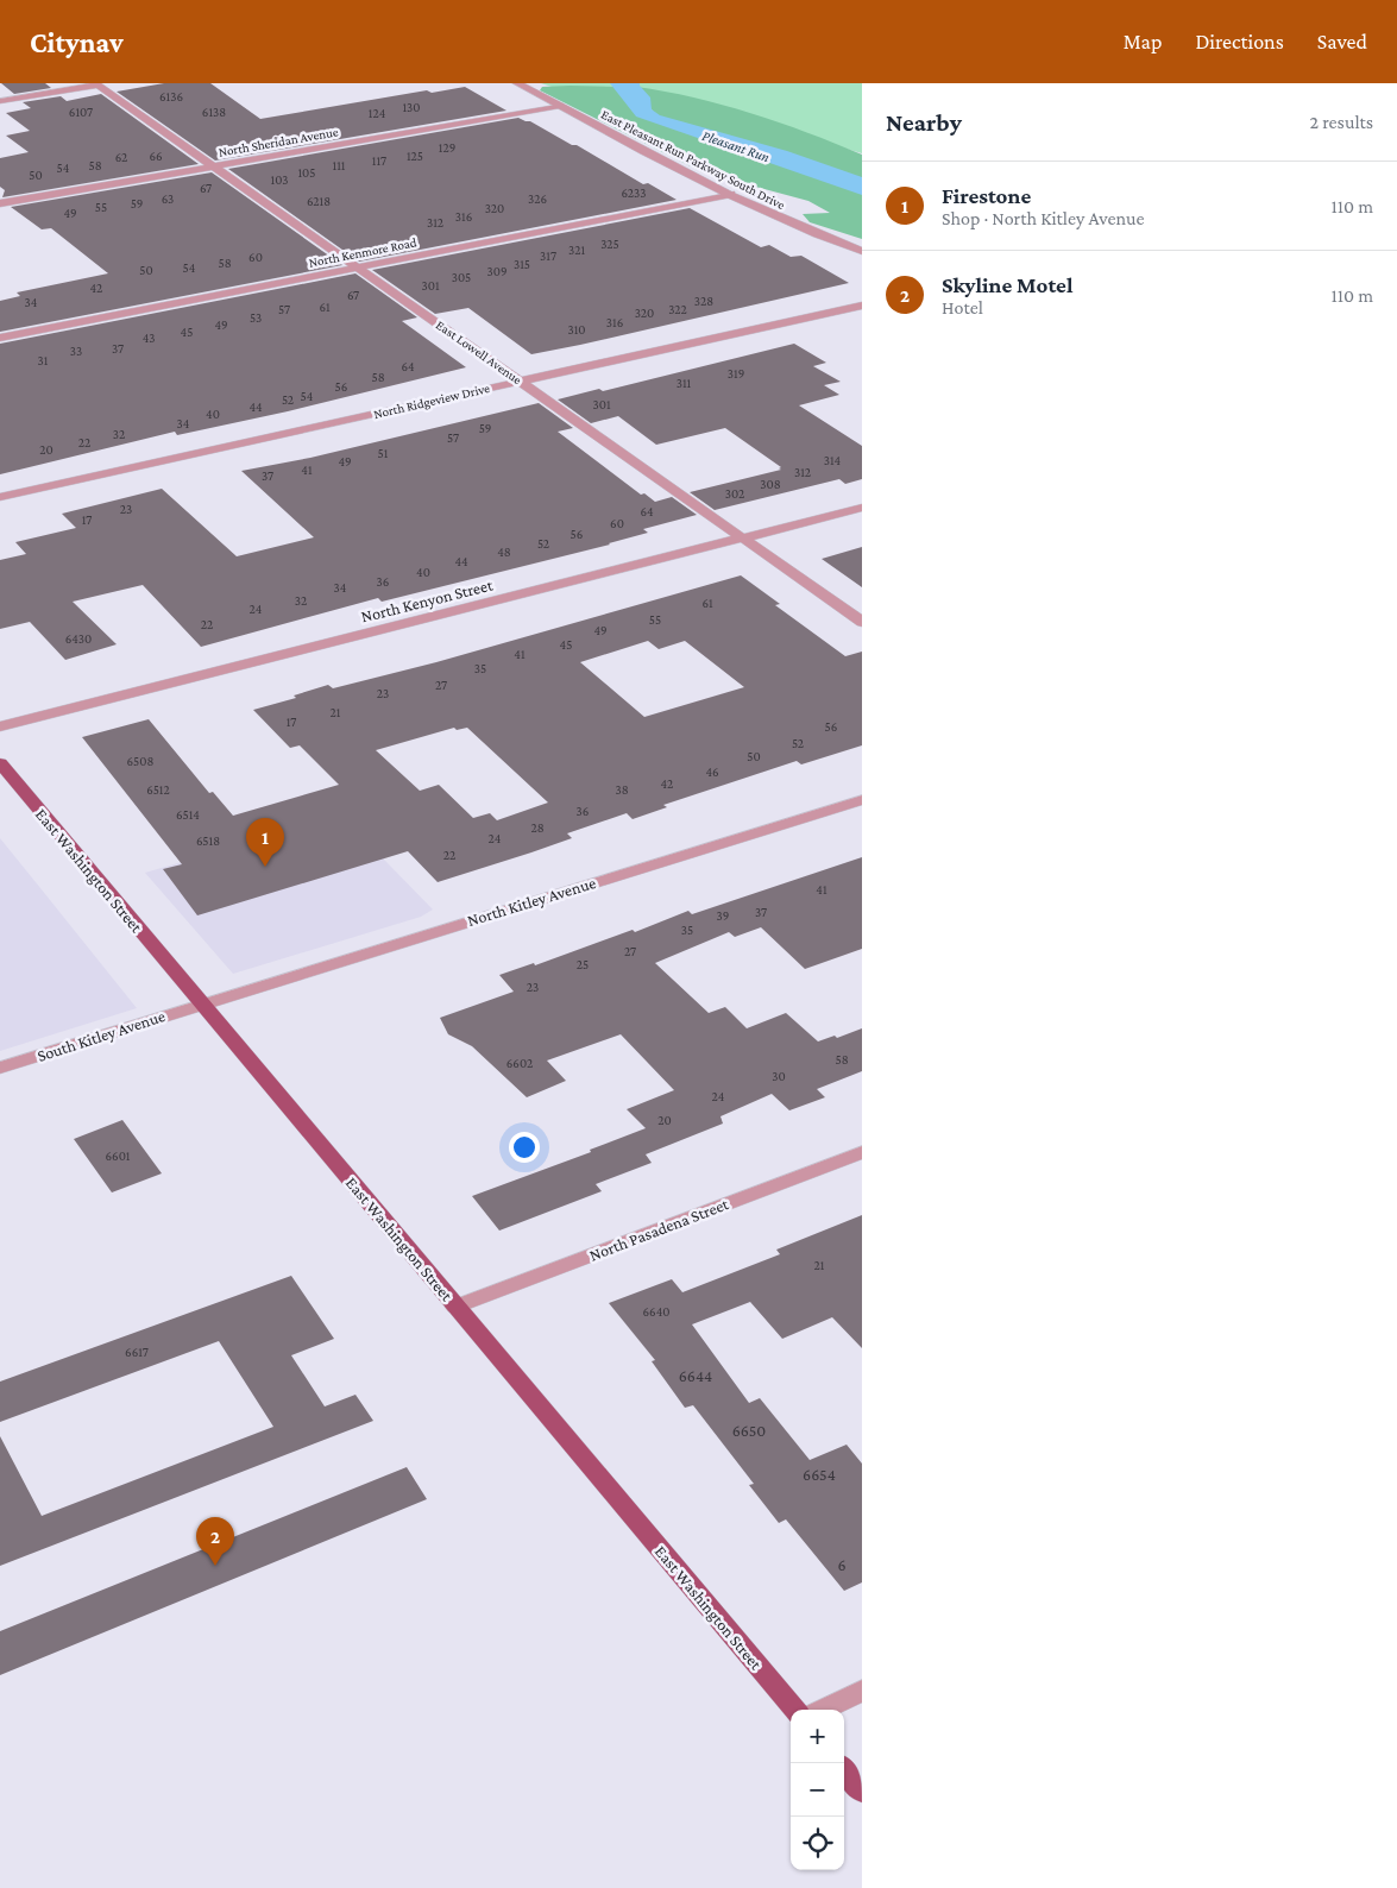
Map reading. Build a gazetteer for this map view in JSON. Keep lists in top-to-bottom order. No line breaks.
{"streets":{"main road":["East Washington Street"],"street":["North Sheridan Avenue","East Pleasant Run Parkway South Drive","North Kenmore Road","East Lowell Avenue","North Ridgeview Drive","North Kenyon Street","North Kitley Avenue","South Kitley Avenue","North Pasadena Street"]},"crossings":[["North Sheridan Avenue","East Pleasant Run Parkway South Drive"],["North Sheridan Avenue","East Lowell Avenue"],["East Pleasant Run Parkway South Drive","North Kenmore Road"],["North Kenmore Road","East Lowell Avenue"],["East Lowell Avenue","North Ridgeview Drive"],["East Lowell Avenue","North Kenyon Street"],["East Washington Street","North Kitley Avenue"],["East Washington Street","South Kitley Avenue"],["East Washington Street","North Pasadena Street"],["North Kitley Avenue","South Kitley Avenue"]],"water":["Pleasant Run"],"house_numbers":["6136","130","6107","6138","124","129","66","125","62","117","58","111","54","105","50","103","67","6233","63","326","6218","59","55","320","49","316","312","325","321","317","60","58","315","54","50","309","305","301","42","67","328","34","61","57","322","320","53","316","49","310","45","43","37","33","31","64","319","58","311","56","54","52","301","44","40","34","59","32","57","22","20","51","314","49","41","312","37","308","302","23","64","17","60","56","52","48","44","40","36","34","32","61","24","55","22","49","6430","45","41","35","27","23","21","17","56","52","50","6508","46","42","6512","38","36","6514","28","24","6518","22","41","37","39","35","27","25","23","58","6602","30","24","20","6601","21","6640","6617","6644","6650","6654","6"],"page":{"header":"Citynav","nav":["Map","Directions","Saved"],"heading":["Nearby","2 results"],"list":[{"mark":"1","name":"Firestone","note":"Shop · North Kitley Avenue","value":"110 m"},{"mark":"2","name":"Skyline Motel","note":"Hotel","value":"110 m"}],"pins":["1","2"],"map_buttons":["+","−"]}}
